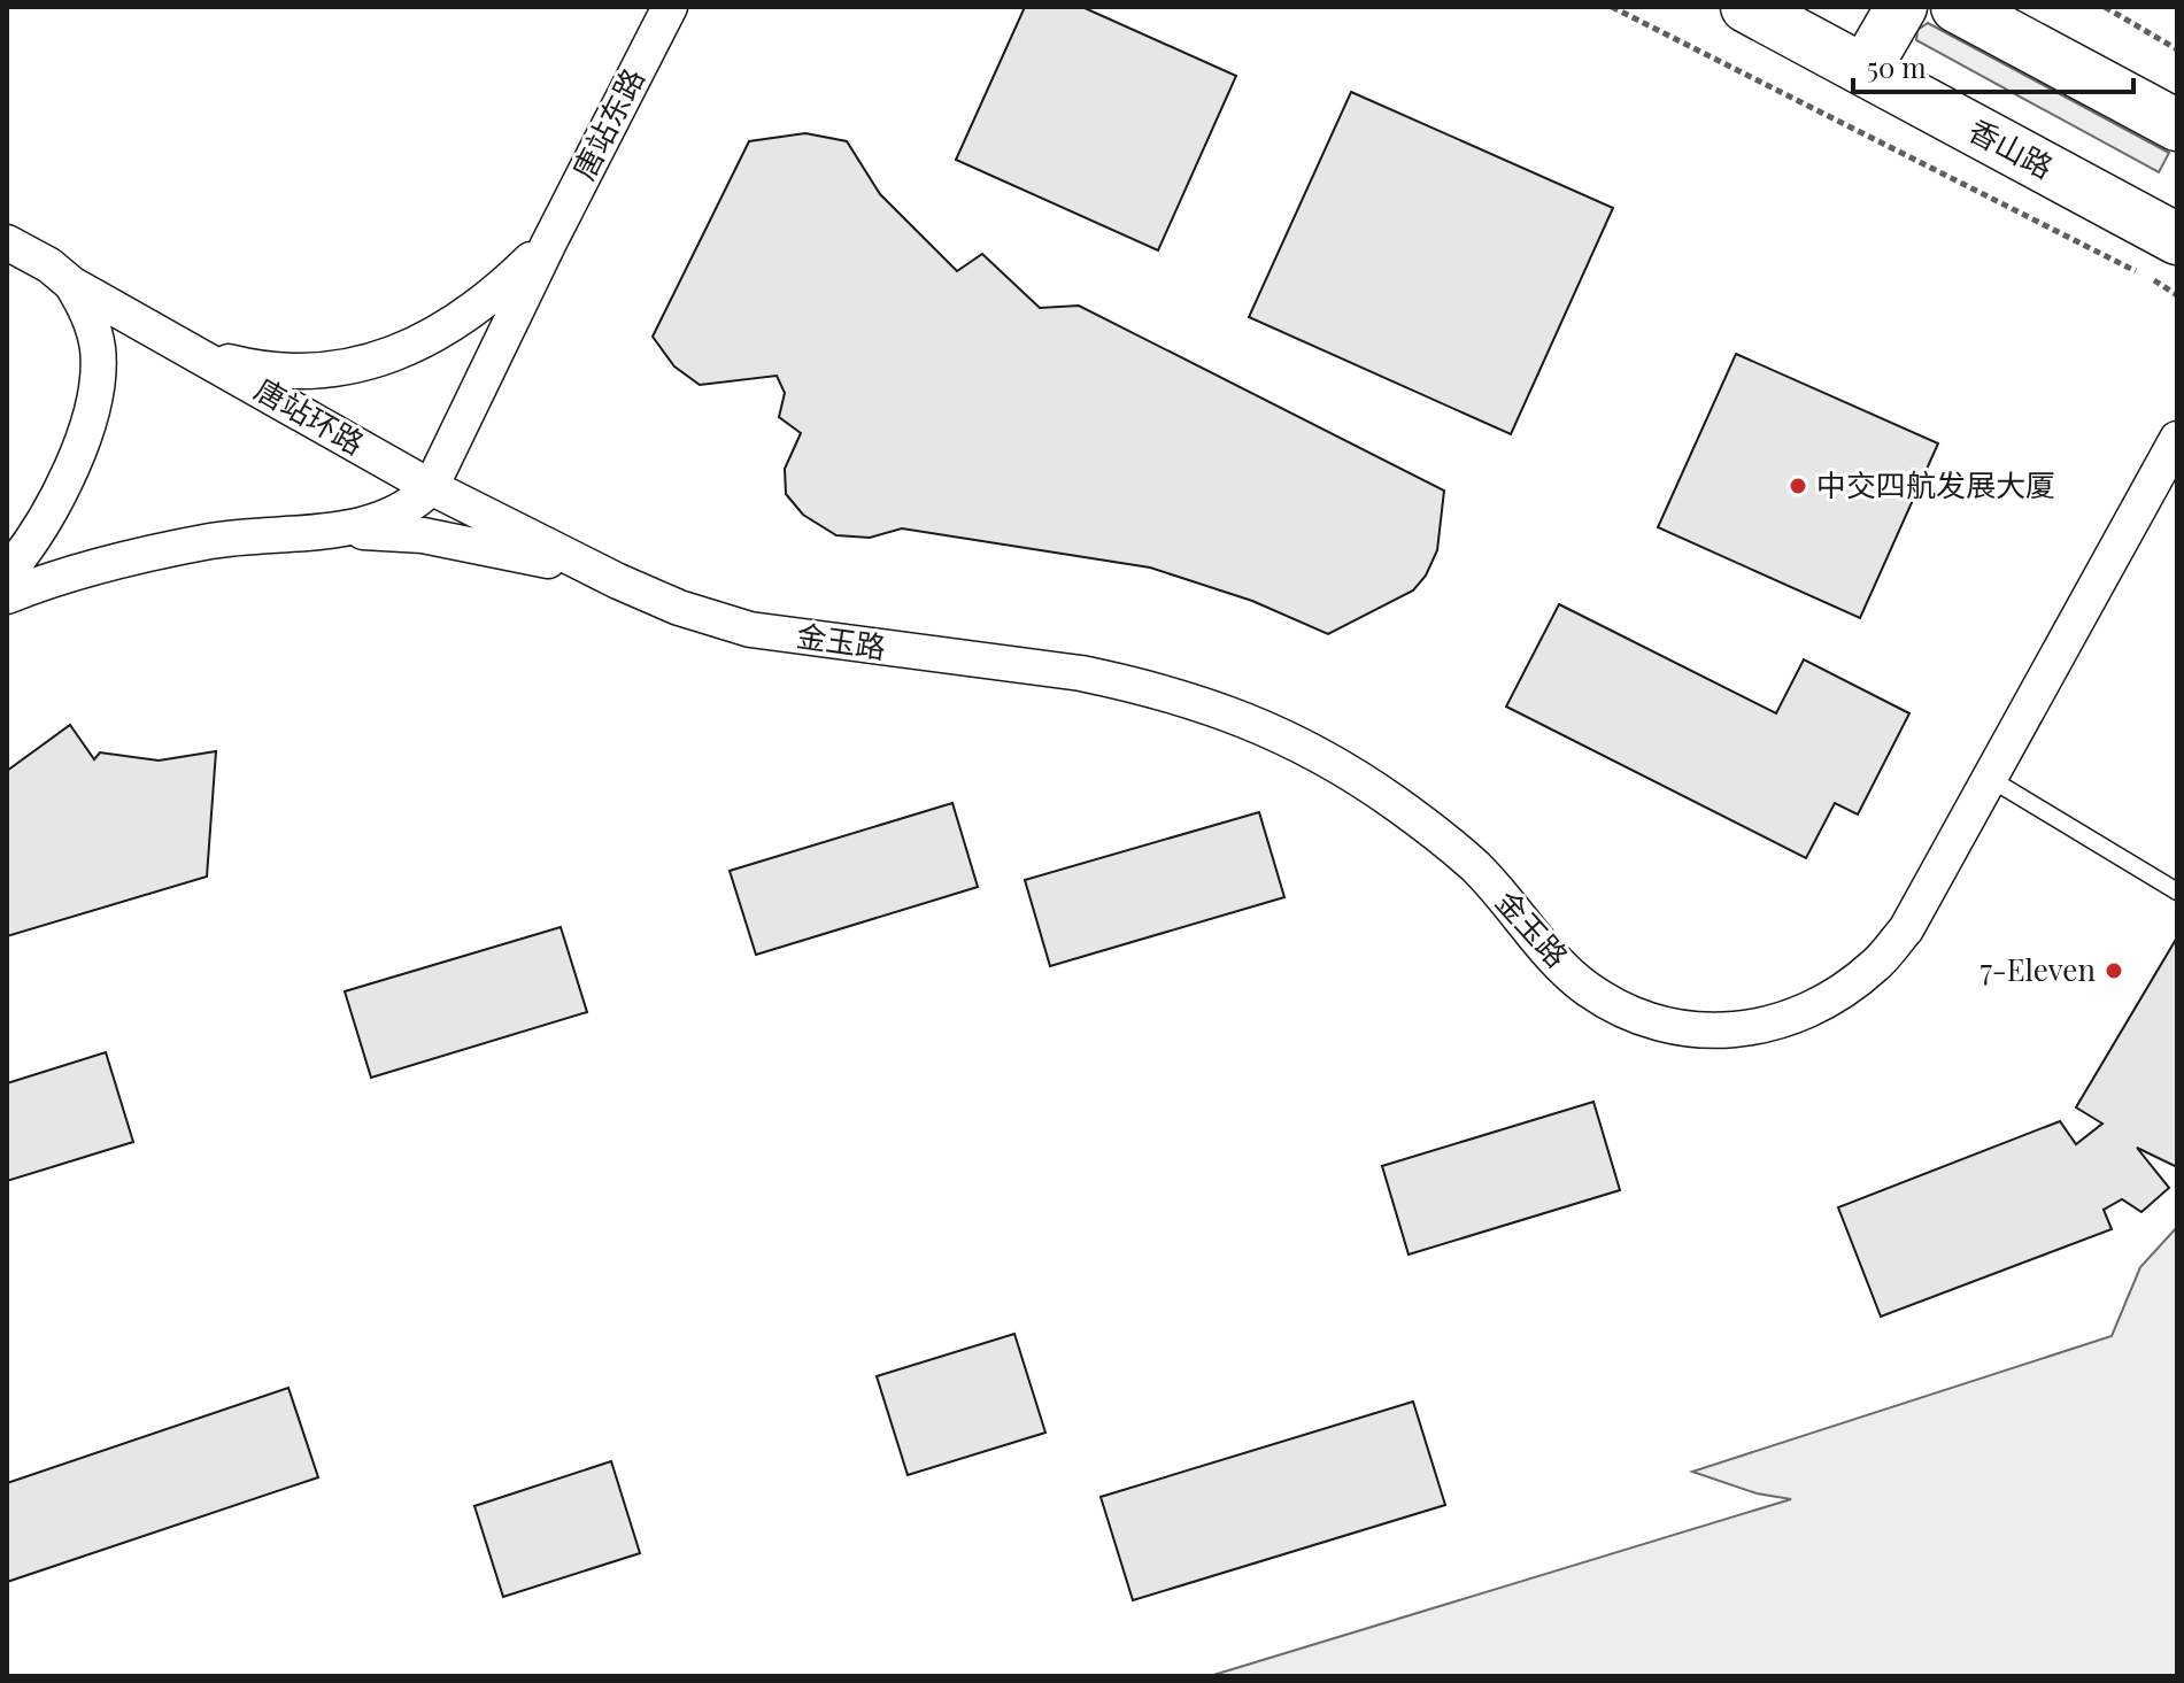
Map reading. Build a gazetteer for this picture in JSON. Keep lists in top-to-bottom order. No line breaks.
{"streets":{"main road":["香山路"],"street":["唐站东路","唐站环路","金玉路"]},"crossings":[["唐站东路","唐站环路"],["唐站环路","金玉路"]],"places":["中交四航发展大厦","7-Eleven"],"scale_bar":"50 m"}
